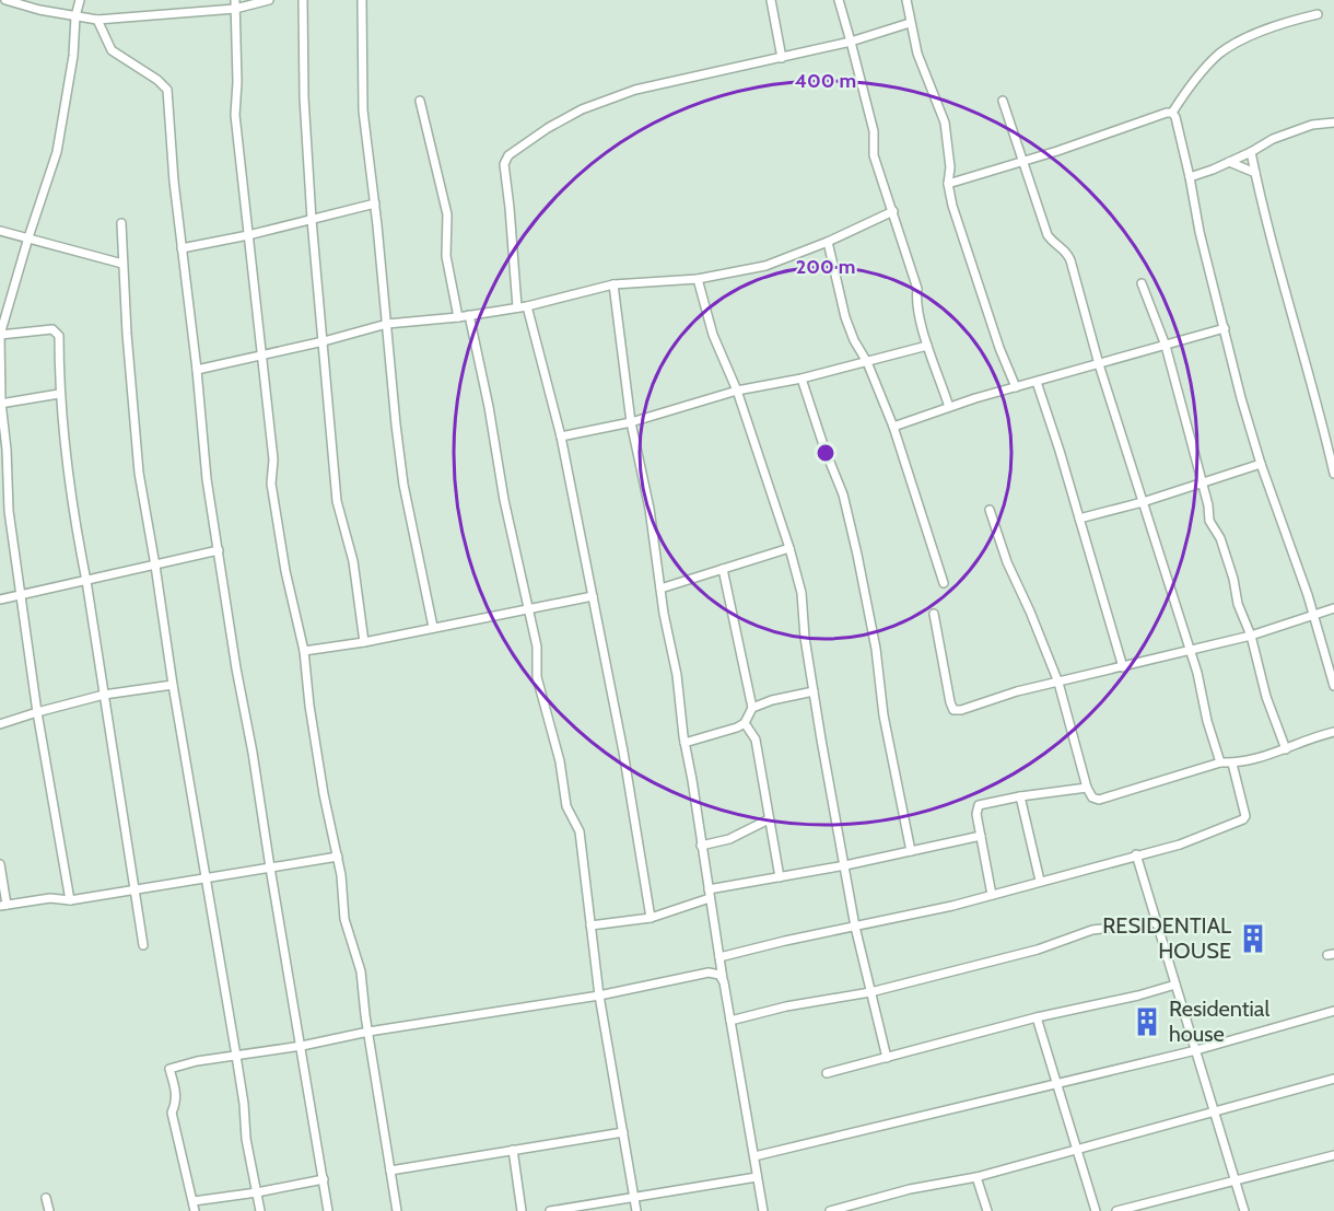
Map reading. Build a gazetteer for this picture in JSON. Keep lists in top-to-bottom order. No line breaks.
{"places":{"building":["RESIDENTIAL HOUSE","Residential house"]},"rings":["400 m","200 m"]}
